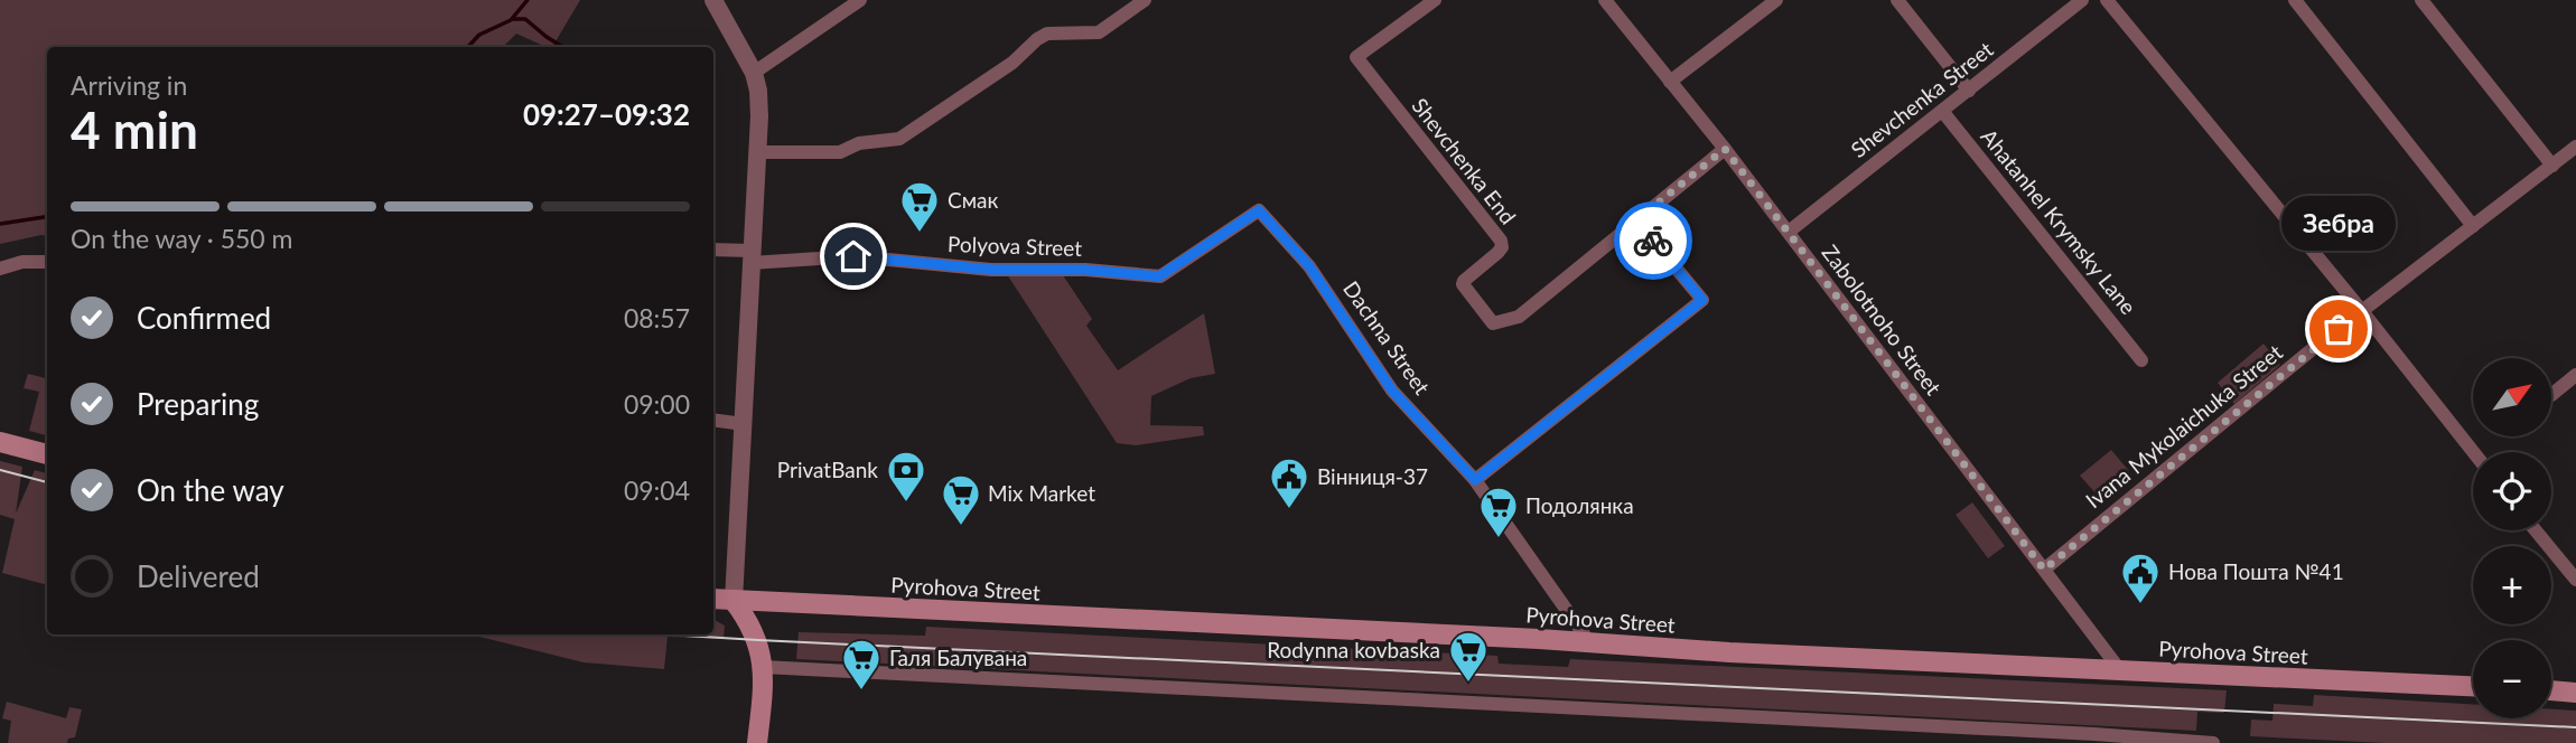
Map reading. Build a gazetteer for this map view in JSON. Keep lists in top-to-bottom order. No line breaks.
{"streets":{"main road":["Pyrohova Street"],"street":["Shevchenka Street","Shevchenka End","Ahatanhel Krymsky Lane","Polyova Street","Zabolotnoho Street","Dachna Street","Ivana Mykolaichuka Street"]},"crossings":[["Shevchenka Street","Ahatanhel Krymsky Lane"],["Shevchenka Street","Zabolotnoho Street"],["Polyova Street","Dachna Street"],["Zabolotnoho Street","Ivana Mykolaichuka Street"],["Zabolotnoho Street","Pyrohova Street"],["Dachna Street","Pyrohova Street"]],"places":{"supermarket":["Смак","Mix Market","Подолянка","Rodynna kovbaska","Галя Балувана"],"other":["Зебра"],"bank":["PrivatBank"],"public building":["Вінниця-37","Нова Пошта №41"]},"north":"top right","page":{"heading":["4 min","Arriving in","09:27–09:32"],"bar":"On the way · 550 m","bubble":"Зебра","list":[["Confirmed","08:57"],["Preparing","09:00"],["On the way","09:04"],"Delivered"],"map_buttons":["+","−"]}}
